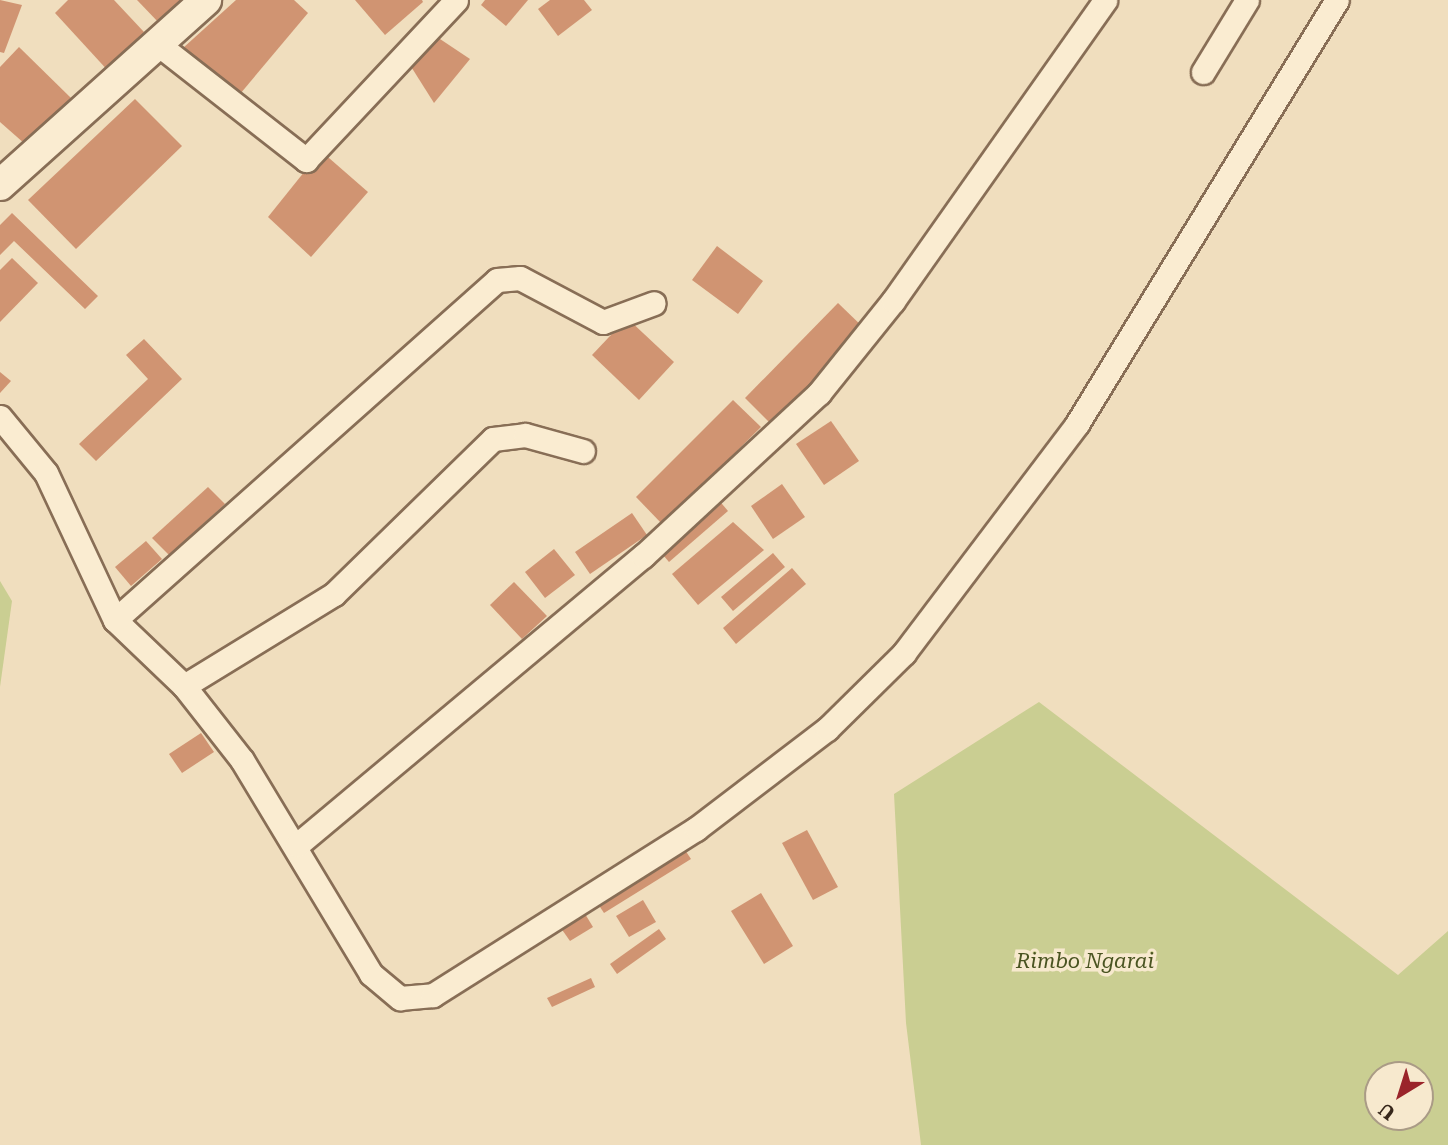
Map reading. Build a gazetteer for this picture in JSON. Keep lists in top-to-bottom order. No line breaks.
{"parks":["Rimbo Ngarai"],"north":"bottom left"}
